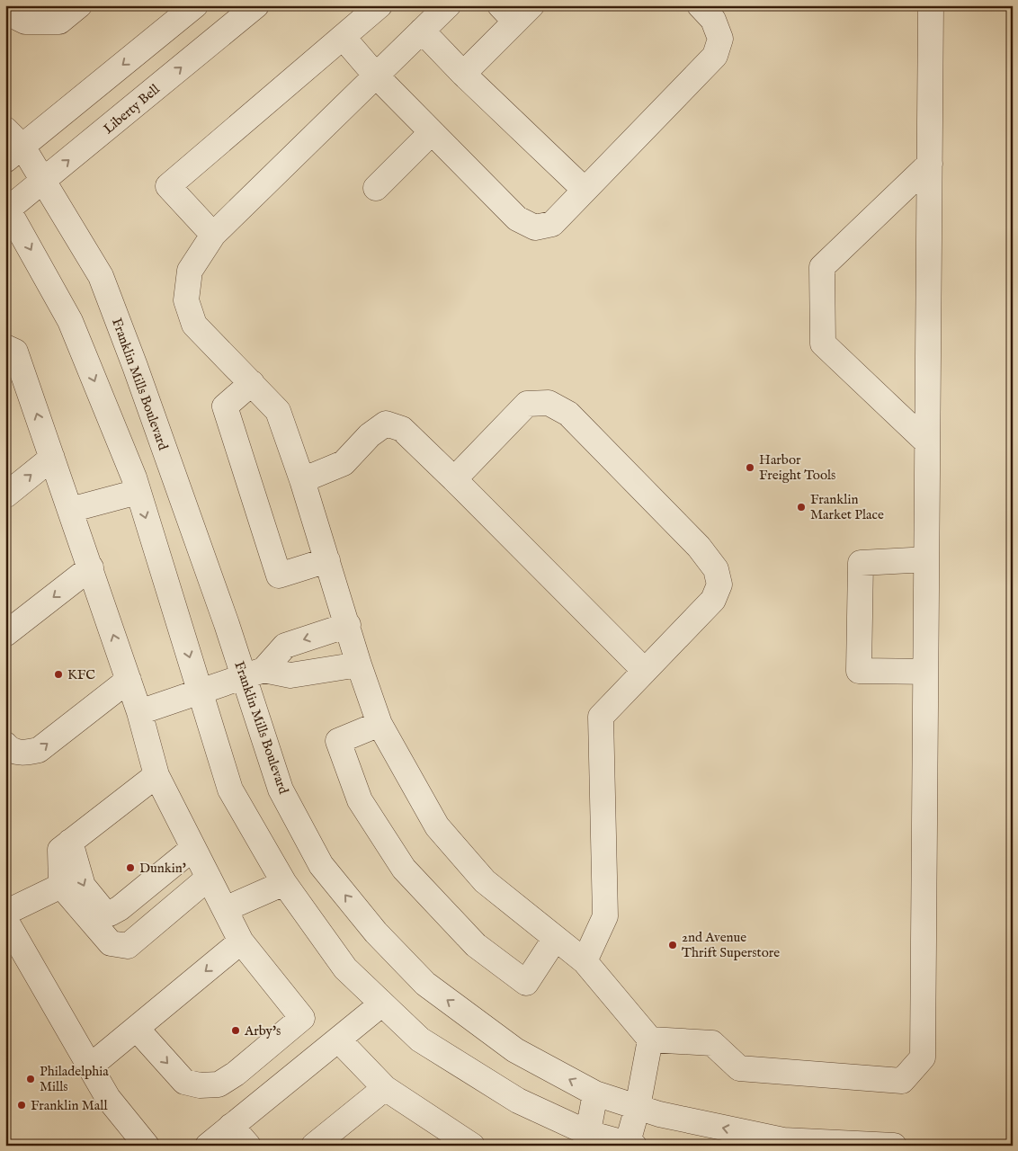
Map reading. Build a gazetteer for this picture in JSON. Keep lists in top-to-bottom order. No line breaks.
{"streets":{"street":["Liberty Bell","Franklin Mills Boulevard"]},"crossings":[["Liberty Bell","Franklin Mills Boulevard"]],"places":["Harbor Freight Tools","Franklin Market Place","KFC","Dunkin'","2nd Avenue Thrift Superstore","Arby's","Philadelphia Mills","Franklin Mall"]}
